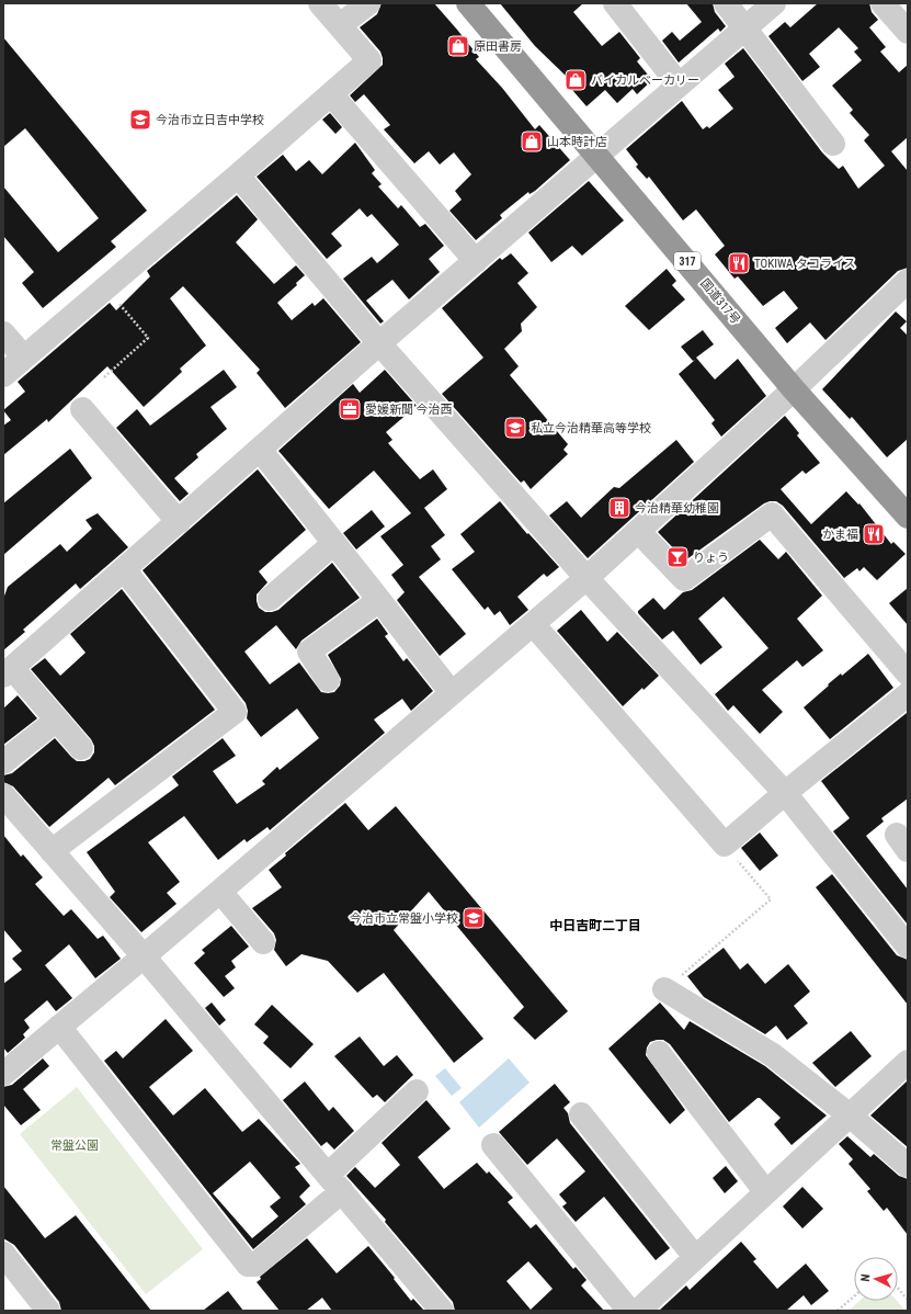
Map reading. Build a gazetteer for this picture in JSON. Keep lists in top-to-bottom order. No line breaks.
{"streets":{"highway":["317","国道317号"]},"districts":["中日吉町二丁目"],"parks":["常盤公園"],"places":{"shop":["原田書房","バイカルベーカリー","山本時計店"],"school or university":["今治市立日吉中学校","私立今治精華高等学校","今治市立常盤小学校"],"restaurant":["TOKIWA タコライス","かま福"],"office":["愛媛新聞 今治西"],"building":["今治精華幼稚園"],"bar":["りょう"]},"north":"left"}
